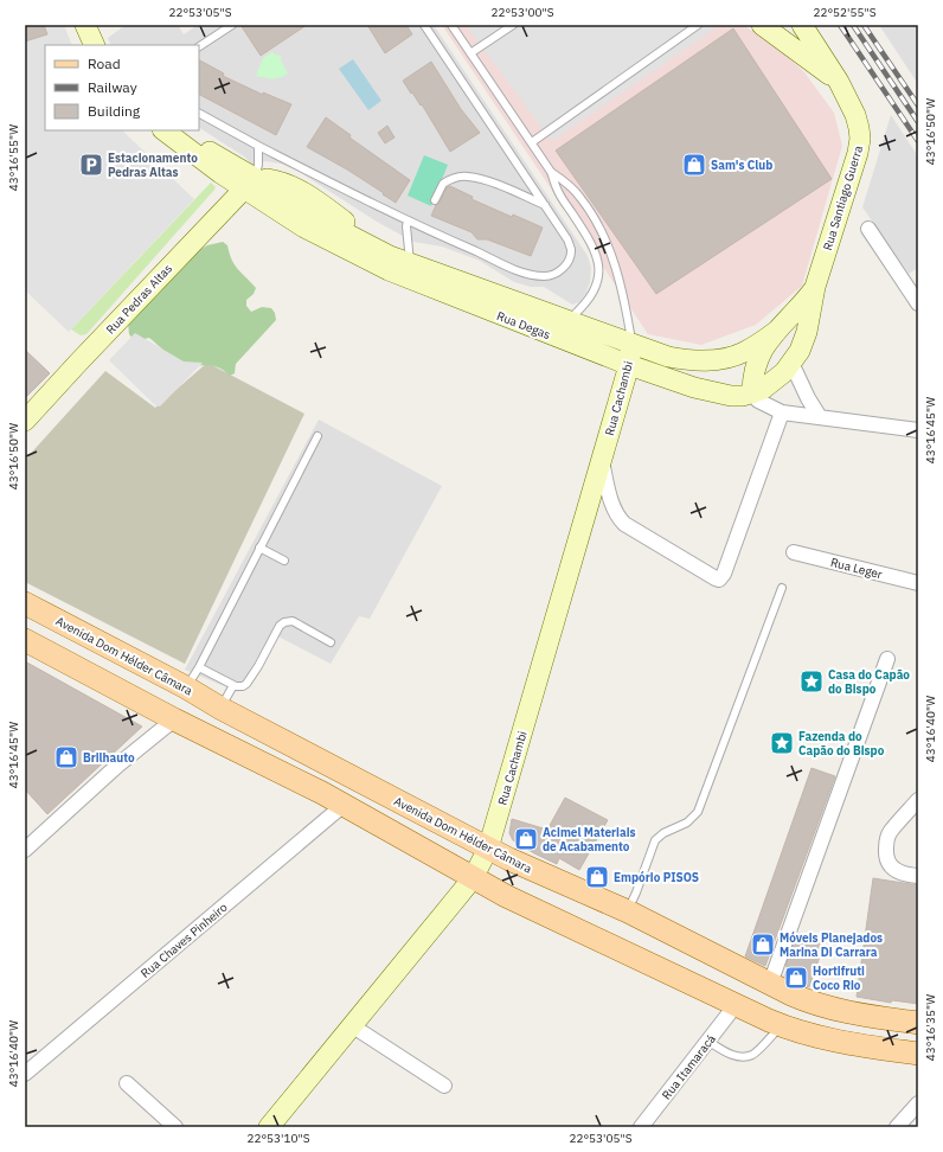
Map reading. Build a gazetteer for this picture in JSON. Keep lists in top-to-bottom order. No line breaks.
{"streets":{"main road":["Rua Santiago Guerra","Rua Pedras Altas","Rua Degas","Rua Cachambi","Avenida Dom Hélder Câmara"],"street":["Rua Leger","Rua Chaves Pinheiro","Rua Itamaracá"]},"crossings":[["Rua Santiago Guerra","Rua Degas"],["Rua Pedras Altas","Rua Degas"],["Rua Degas","Rua Cachambi"],["Rua Cachambi","Avenida Dom Hélder Câmara"]],"places":{"parking":["Estacionamento Pedras Altas"],"shop":["Sam's Club","Brilhauto","Acimel Materiais de Acabamento","Empório PISOS","Móveis Planejados Marina Di Carrara","Hortifruti Coco Rio"],"place":["Casa do Capão do Bispo","Fazenda do Capão do Bispo"]},"legend":["Road","Railway","Building"],"coordinates":["22°53'05\"S","22°53'00\"S","22°52'55\"S","43°16'50\"W","43°16'55\"W","43°16'45\"W","43°16'40\"W","43°16'35\"W","22°53'10\"S"]}
